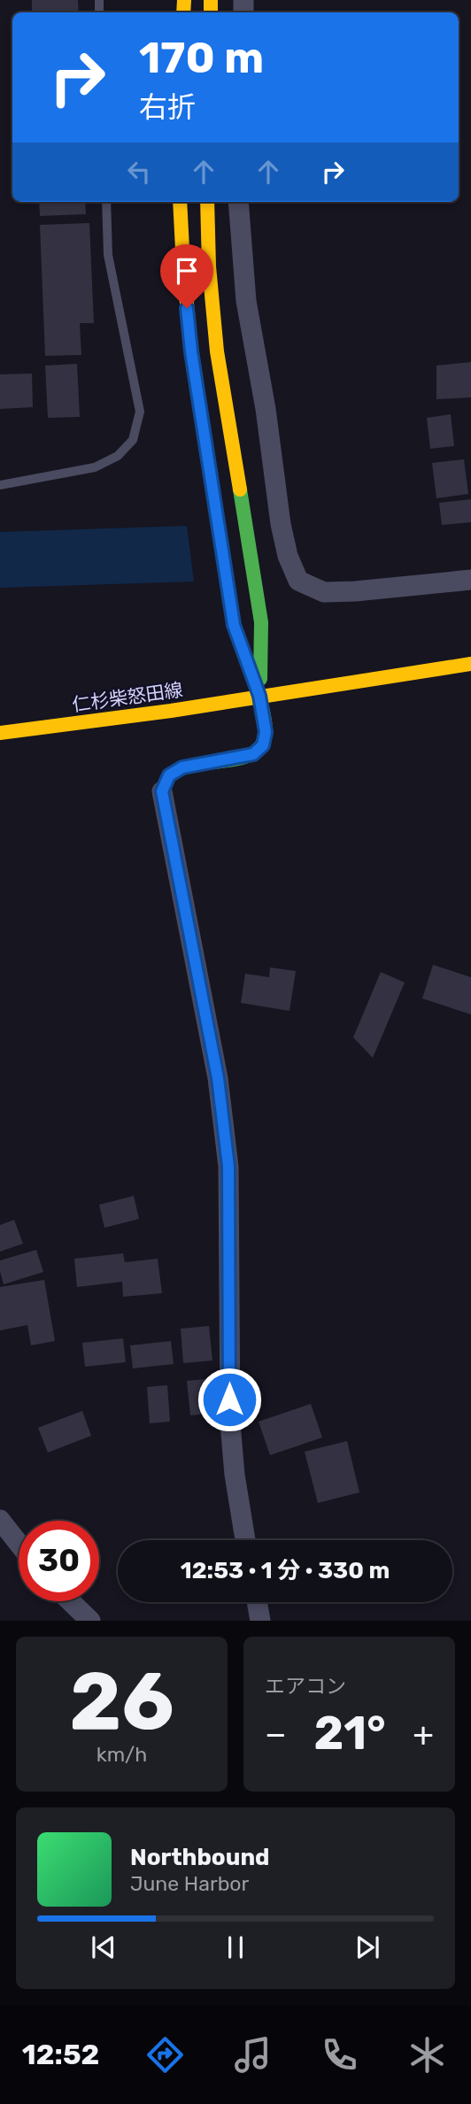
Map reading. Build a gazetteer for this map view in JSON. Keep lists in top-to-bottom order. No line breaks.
{"streets":{"main road":["仁杉柴怒田線"]},"page":{"turn":["170 m","右折"],"limit":"30","trip":"12:53 · 1 分 · 330 m","tile":[["26","km/h"],"エアコン"],"heat":["−","21°","+"],"song":["Northbound","June Harbor"],"tabs":"12:52"}}
